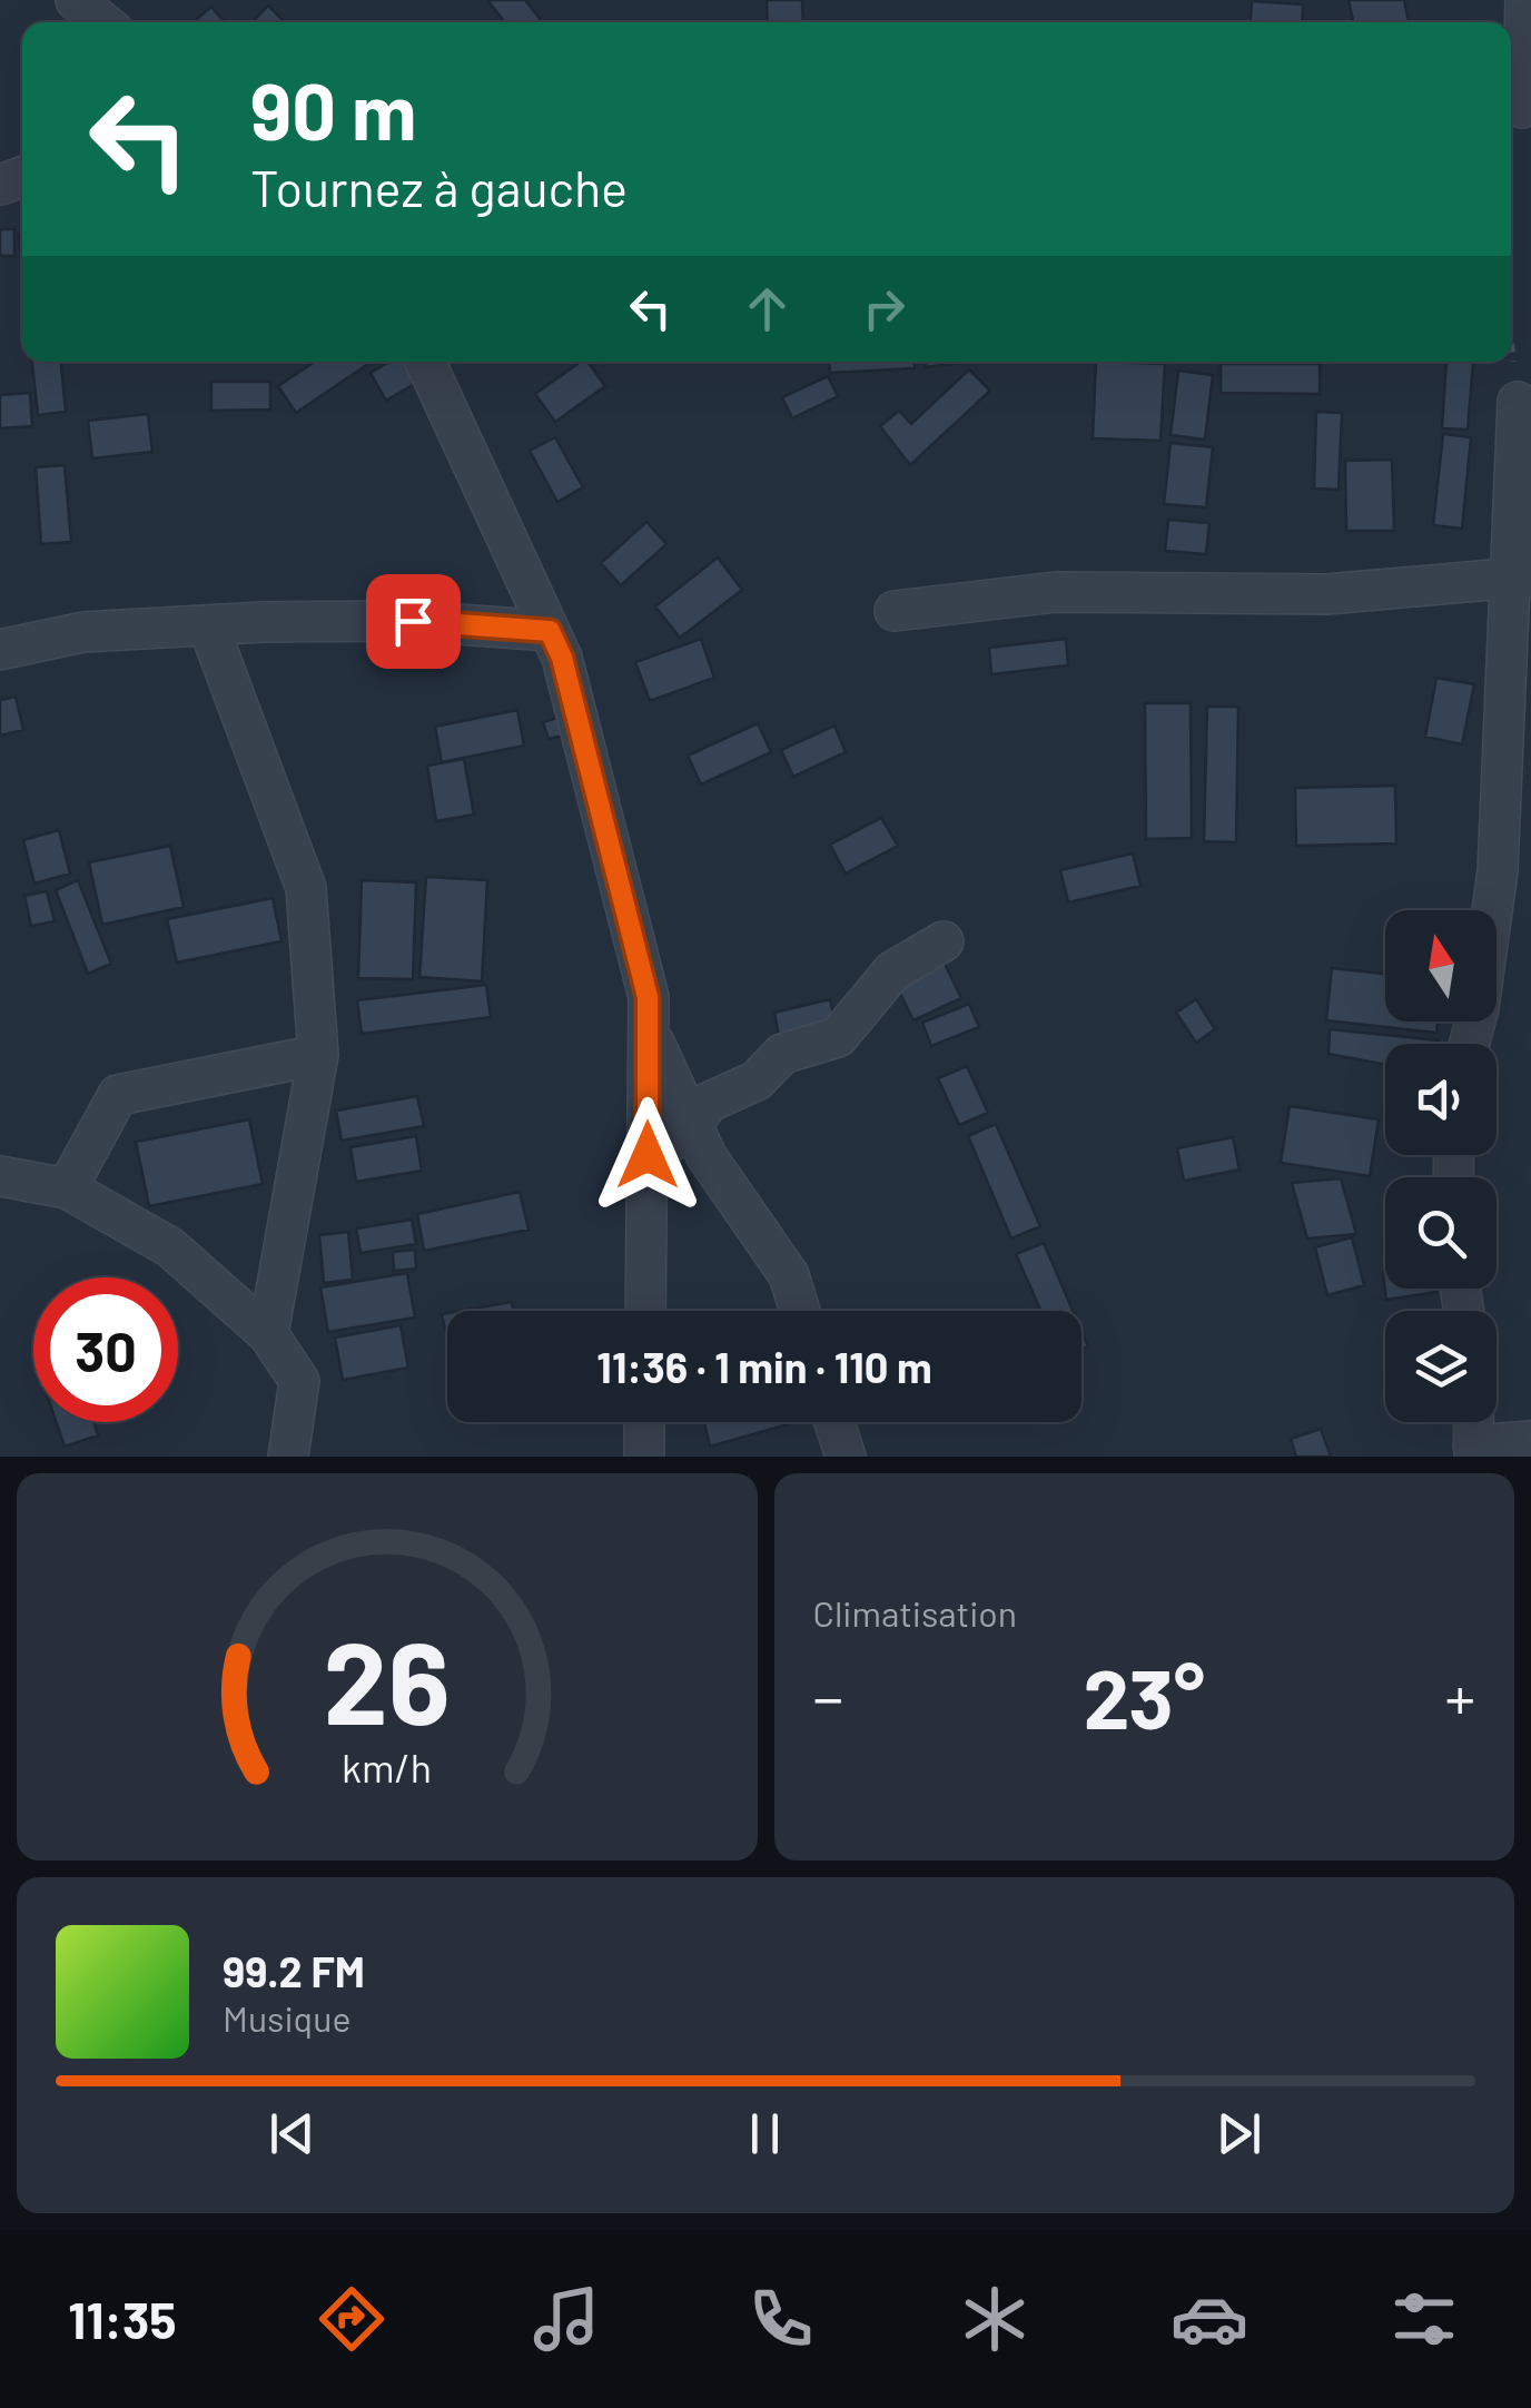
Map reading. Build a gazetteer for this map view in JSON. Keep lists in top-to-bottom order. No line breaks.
{"north":"top","page":{"turn":["90 m","Tournez à gauche"],"limit":"30","trip":"11:36 · 1 min · 110 m","tile":"Climatisation","heat":["−","23°","+"],"song":["99.2 FM","Musique"],"tabs":"11:35","gauge":["26","km/h"]}}
